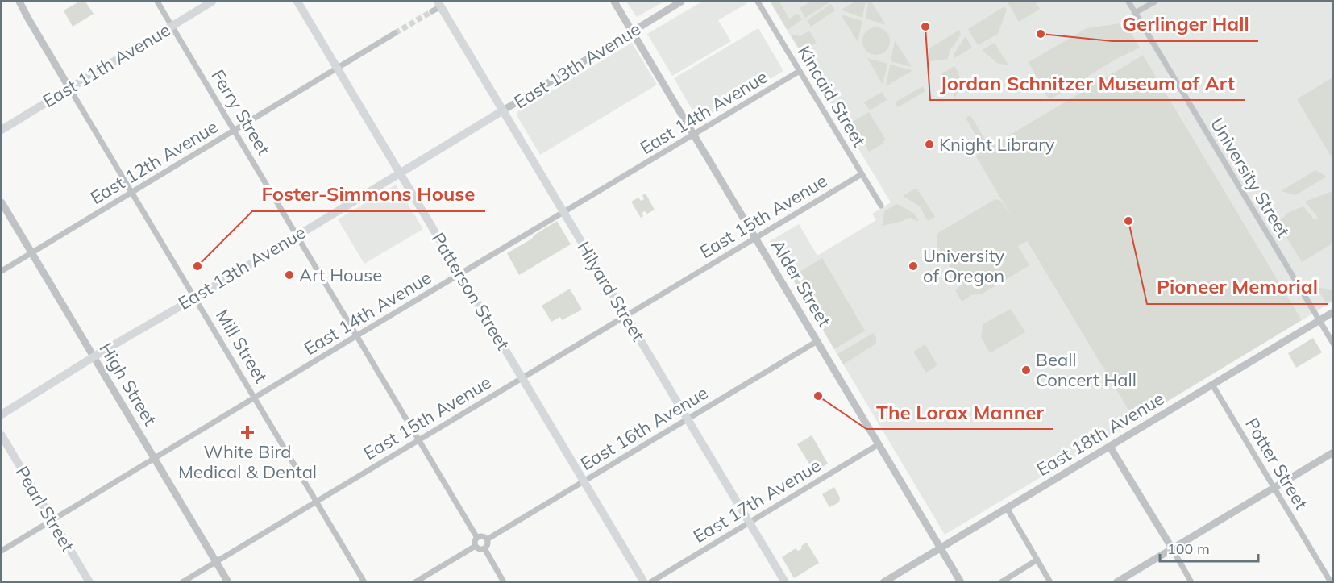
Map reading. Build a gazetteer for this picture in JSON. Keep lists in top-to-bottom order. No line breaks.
{"streets":{"main road":["East 11th Avenue","East 13th Avenue","Patterson Street","Hilyard Street","Pearl Street"],"street":["Kincaid Street","Ferry Street","East 14th Avenue","East 12th Avenue","University Street","East 15th Avenue","Alder Street","Mill Street","High Street","East 16th Avenue","East 18th Avenue","Potter Street","East 17th Avenue"]},"crossings":[["East 11th Avenue","Ferry Street"],["East 11th Avenue","Mill Street"],["East 13th Avenue","Ferry Street"],["East 13th Avenue","Alder Street"],["East 13th Avenue","Patterson Street"],["East 13th Avenue","Hilyard Street"],["East 13th Avenue","Mill Street"],["East 13th Avenue","High Street"],["Kincaid Street","East 14th Avenue"],["Kincaid Street","East 15th Avenue"],["Ferry Street","East 14th Avenue"],["Ferry Street","East 12th Avenue"],["Ferry Street","East 15th Avenue"],["Ferry Street","East 16th Avenue"],["East 14th Avenue","Alder Street"],["East 14th Avenue","Patterson Street"],["East 14th Avenue","Hilyard Street"],["East 14th Avenue","Mill Street"],["East 14th Avenue","High Street"],["East 14th Avenue","Pearl Street"],["East 12th Avenue","Patterson Street"],["East 12th Avenue","Mill Street"],["East 12th Avenue","High Street"],["University Street","East 18th Avenue"],["East 15th Avenue","Alder Street"],["East 15th Avenue","Patterson Street"],["East 15th Avenue","Hilyard Street"],["East 15th Avenue","Mill Street"],["East 15th Avenue","High Street"],["Alder Street","East 16th Avenue"],["Alder Street","East 18th Avenue"],["Alder Street","East 17th Avenue"],["Patterson Street","East 16th Avenue"],["Hilyard Street","East 16th Avenue"],["Hilyard Street","East 17th Avenue"],["East 18th Avenue","Potter Street"]],"places":{"other":["Jordan Schnitzer Museum of Art","Gerlinger Hall","Knight Library","Pioneer Memorial","Foster-Simmons House","University of Oregon","Art House","Beall Concert Hall","The Lorax Manner"],"health":["White Bird Medical & Dental"]},"scale_bar":"100 m"}
